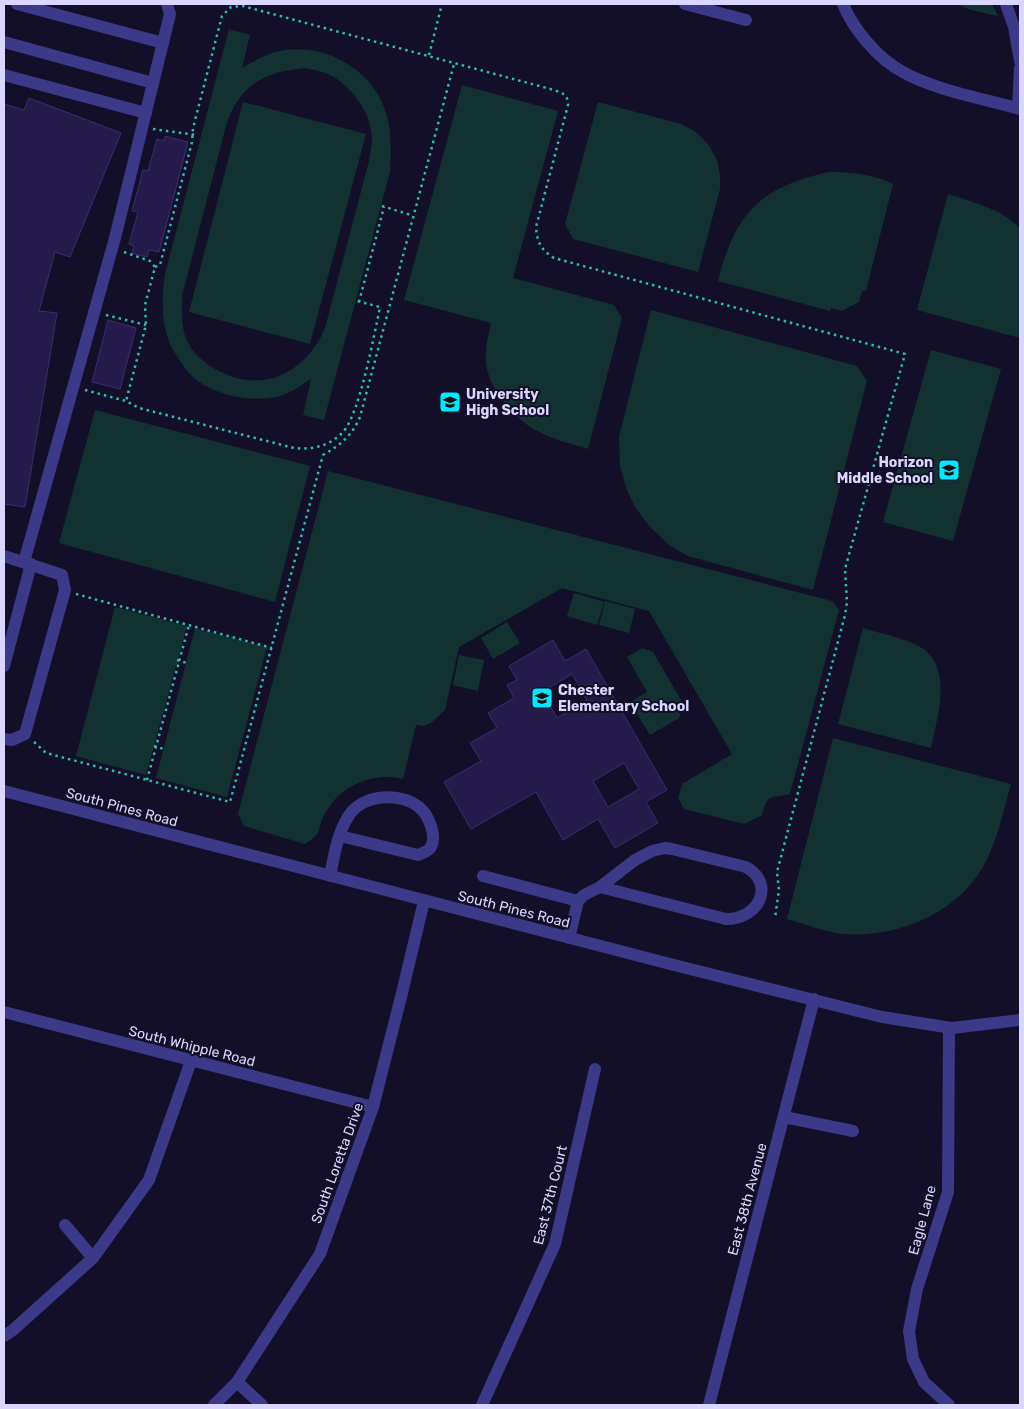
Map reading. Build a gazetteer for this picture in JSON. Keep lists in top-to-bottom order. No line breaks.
{"streets":{"street":["South Pines Road","South Whipple Road","South Loretta Drive","East 37th Court","East 38th Avenue","Eagle Lane"]},"crossings":[["South Pines Road","South Loretta Drive"],["South Pines Road","East 38th Avenue"],["South Pines Road","Eagle Lane"],["South Whipple Road","South Loretta Drive"]],"places":{"school or university":["University High School","Horizon Middle School","Chester Elementary School"]}}
